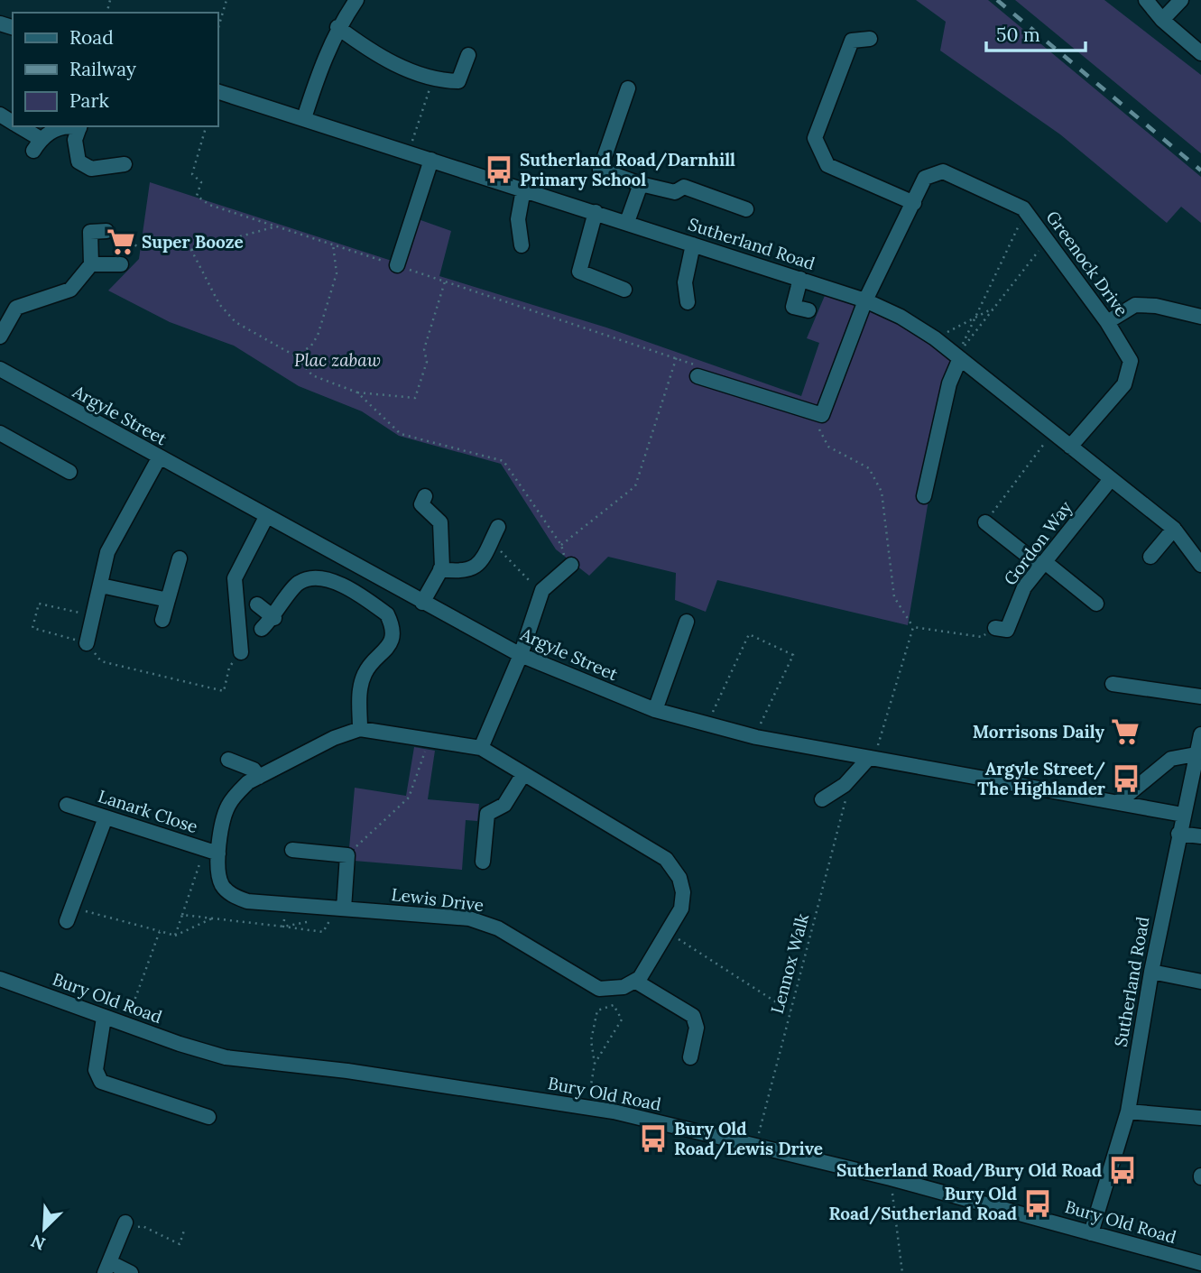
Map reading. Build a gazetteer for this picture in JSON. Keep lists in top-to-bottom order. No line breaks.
{"streets":{"street":["Sutherland Road","Greenock Drive","Argyle Street","Gordon Way","Lanark Close","Lewis Drive","Bury Old Road"],"path":["Lennox Walk"]},"crossings":[["Sutherland Road","Greenock Drive"],["Sutherland Road","Argyle Street"],["Sutherland Road","Gordon Way"],["Sutherland Road","Bury Old Road"],["Lanark Close","Lewis Drive"]],"parks":["Plac zabaw"],"places":{"bus stop":["Sutherland Road/Darnhill Primary School","Argyle Street/ The Highlander","Bury Old Road/Lewis Drive","Sutherland Road/Bury Old Road","Bury Old Road/Sutherland Road"],"supermarket":["Super Booze","Morrisons Daily"]},"legend":["Road","Railway","Park"],"scale_bar":"50 m","north":"bottom left"}
